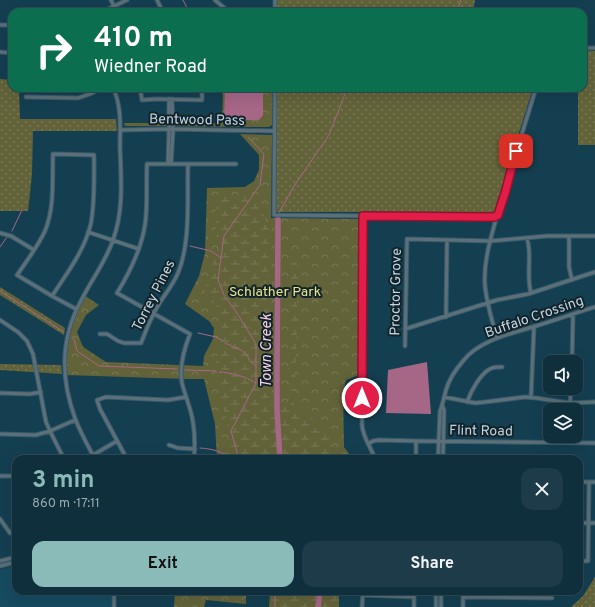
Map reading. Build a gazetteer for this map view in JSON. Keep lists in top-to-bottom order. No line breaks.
{"streets":{"street":["Bentwood Pass","Proctor Grove","Torrey Pines","Buffalo Crossing","Flint Road"]},"crossings":[["Buffalo Crossing","Flint Road"]],"water":["Town Creek"],"parks":["Schlather Park"],"page":{"turn":["410 m","Wiedner Road"],"heading":["3 min","860 m · 17:11"],"buttons":["Exit","Share"]}}
